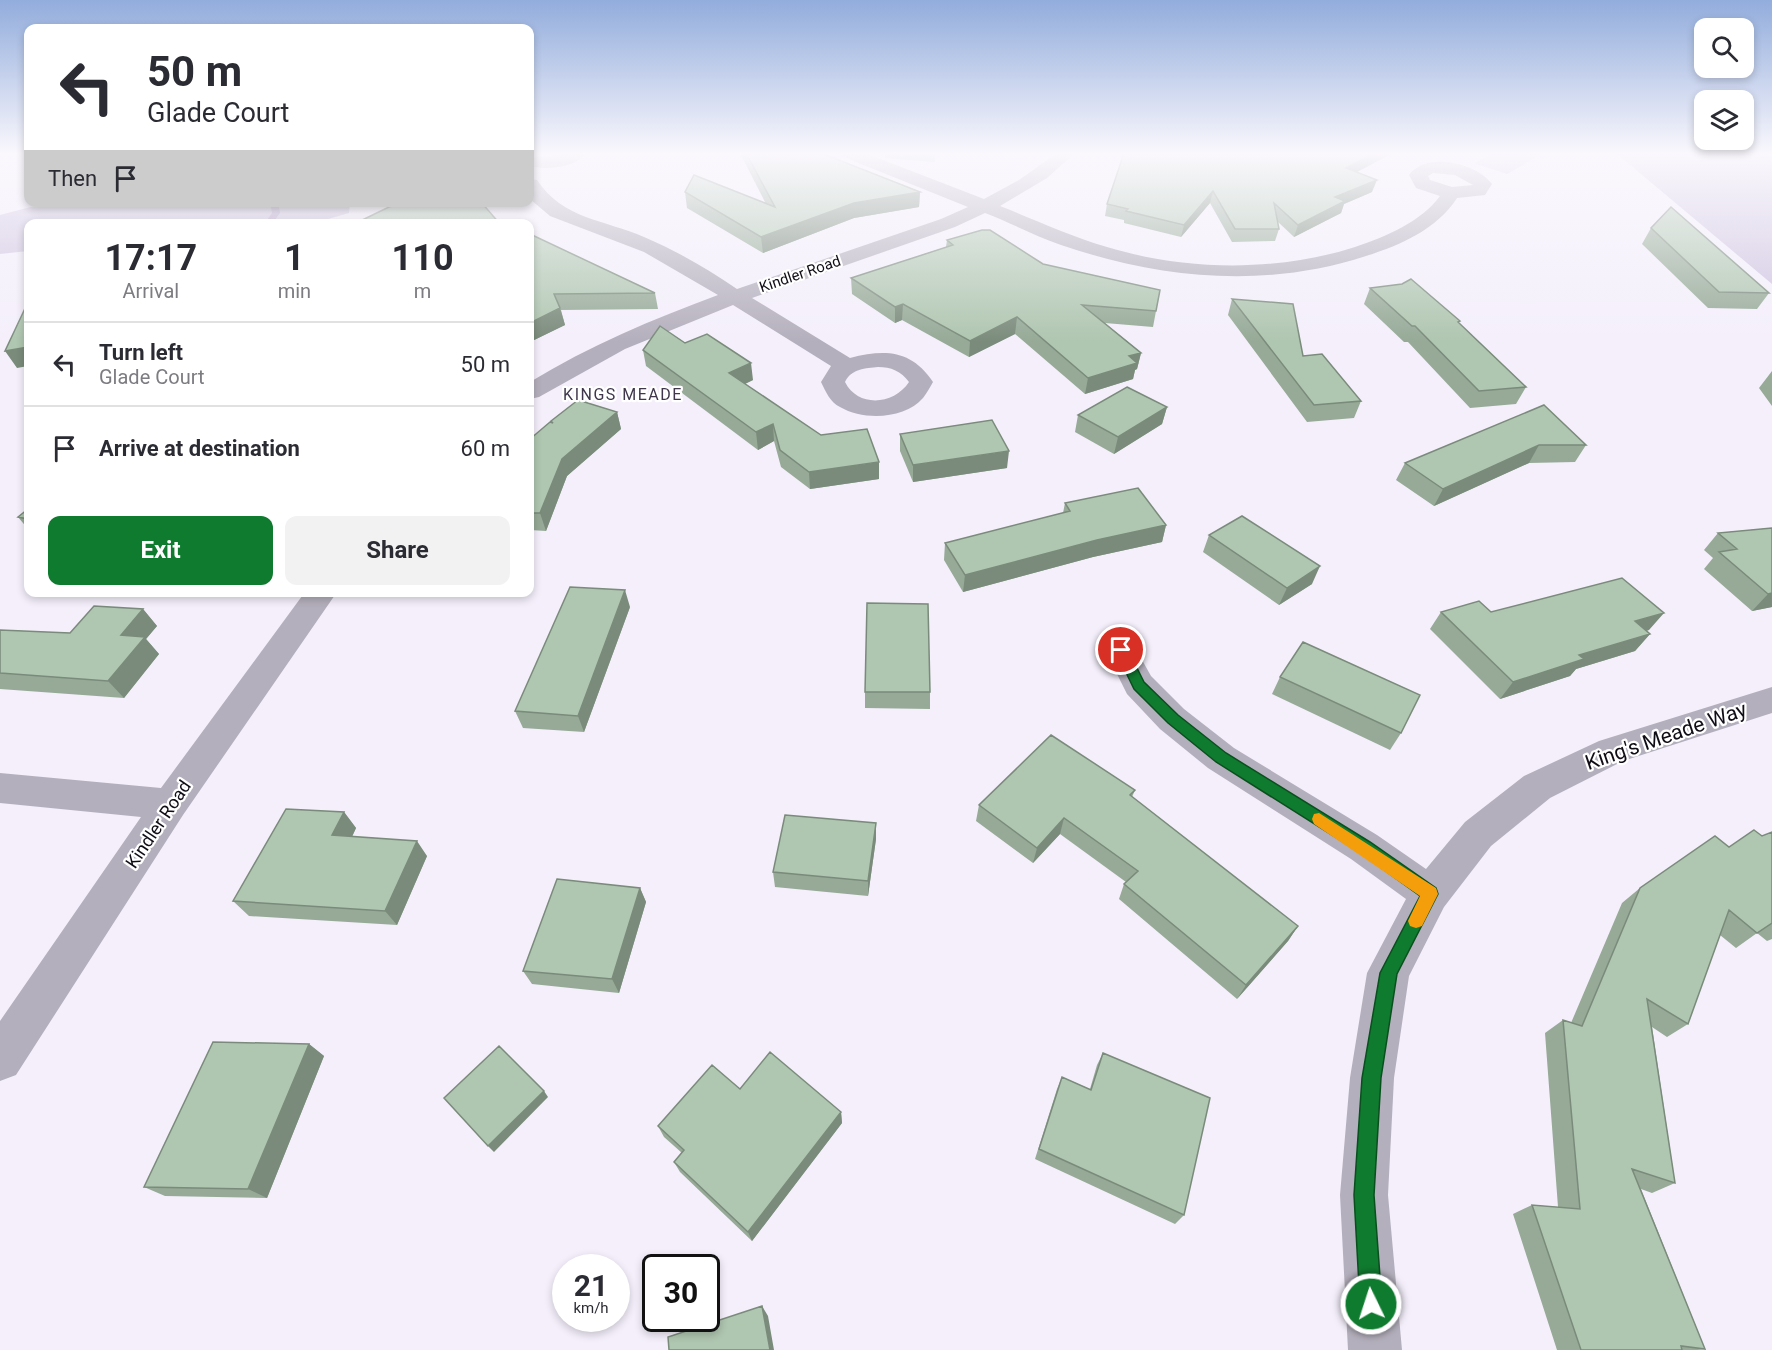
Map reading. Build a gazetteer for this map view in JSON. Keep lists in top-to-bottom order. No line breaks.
{"streets":{"street":["Kindler Road","King's Meade Way"]},"districts":["KINGS MEADE"],"page":{"turn":["50 m","Glade Court"],"then":"Then","eta":["17:17","Arrival","1","min","110","m"],"list":[{"name":"Turn left","note":"Glade Court","value":"50 m"},{"name":"Arrive at destination","value":"60 m"}],"buttons":["Exit","Share"],"speed":"21 km/h","limit":"30"}}
